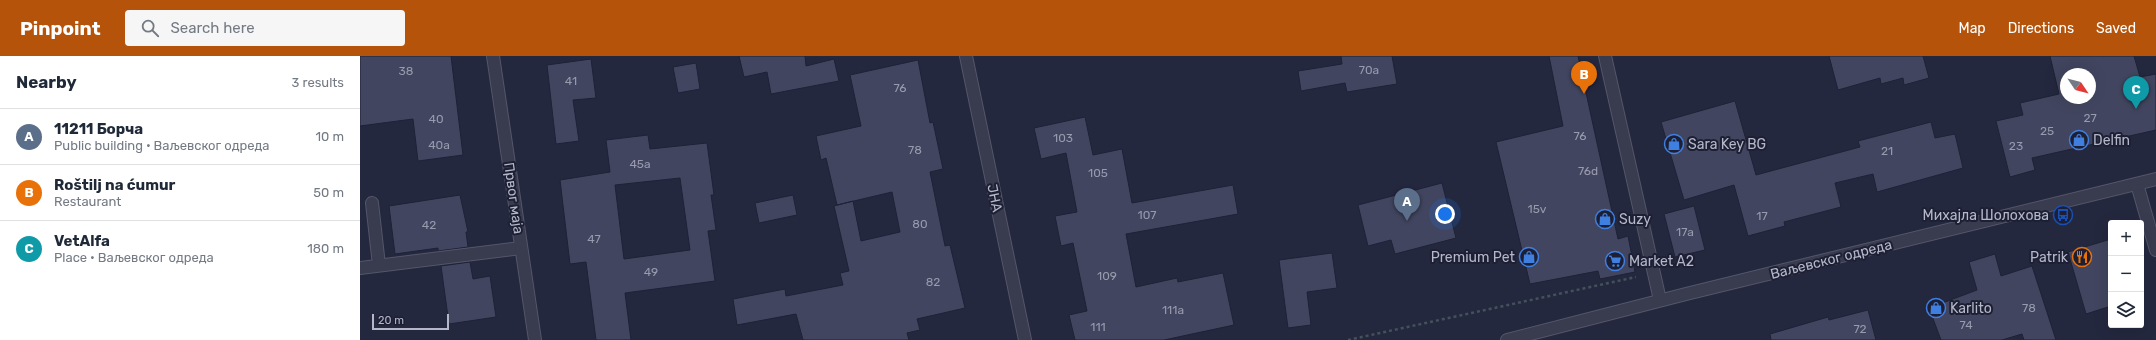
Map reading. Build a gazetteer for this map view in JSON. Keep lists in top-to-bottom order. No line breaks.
{"streets":{"street":["Првог маја","ЈНА","Ваљевског одреда"]},"places":{"shop":["Delfin","Sara Key BG","Suzy","Premium Pet","Karlito"],"bus stop":["Михајла Шолохова"],"restaurant":["Patrik"],"supermarket":["Market A2"]},"house_numbers":["70a","38","41","76","27","40","25","76","103","40a","23","78","21","45a","76d","105","15v","107","17","80","42","17a","47","49","109","82","78","111a","74","111","72"],"scale_bar":"20 m","north":"bottom right","page":{"header":"Pinpoint","search":"Search here","nav":["Map","Directions","Saved"],"heading":["Nearby","3 results"],"pins":["B","C","A"],"list":[{"mark":"A","name":"11211 Борча","note":"Public building · Ваљевског одреда","value":"10 m"},{"mark":"B","name":"Roštilj na ćumur","note":"Restaurant","value":"50 m"},{"mark":"C","name":"VetAlfa","note":"Place · Ваљевског одреда","value":"180 m"}],"map_buttons":["+","−"],"scale":"20 m"}}
